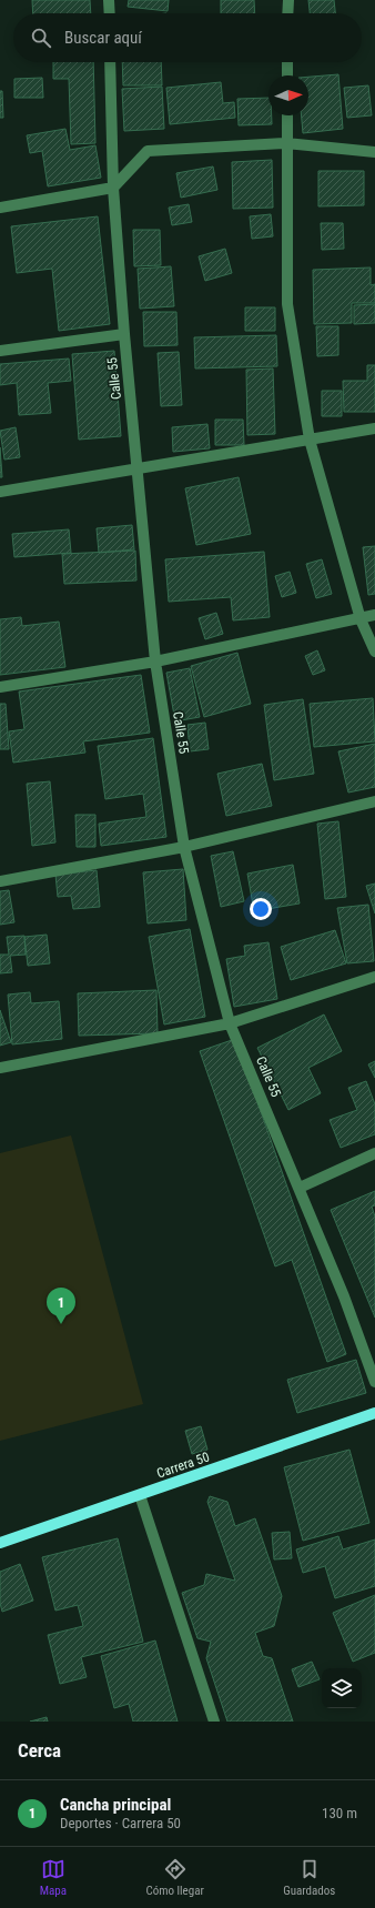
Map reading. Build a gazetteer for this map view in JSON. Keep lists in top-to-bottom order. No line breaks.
{"streets":{"main road":["Carrera 50"],"street":["Calle 55"]},"north":"right","page":{"search":"Buscar aquí","pins":"1","heading":"Cerca","list":[{"mark":"1","name":"Cancha principal","note":"Deportes · Carrera 50","value":"130 m"}],"nav":["Mapa","Cómo llegar","Guardados"]}}
